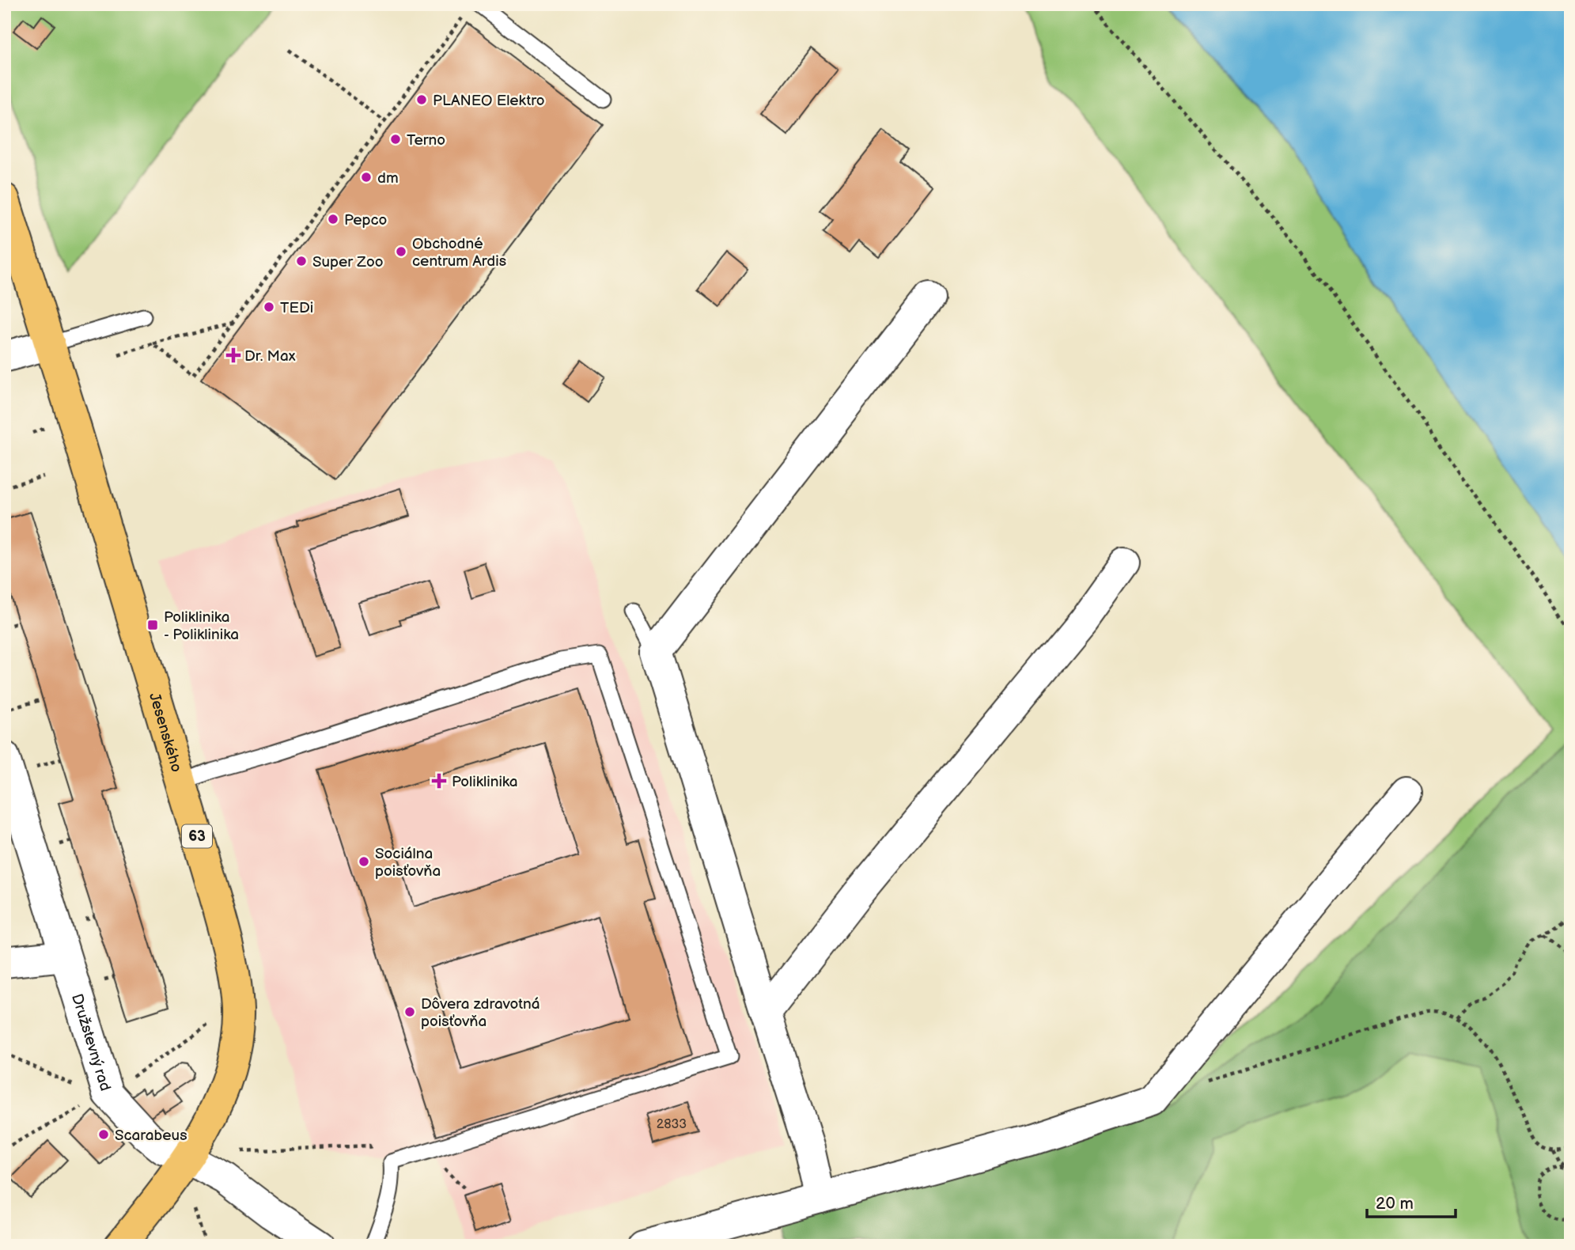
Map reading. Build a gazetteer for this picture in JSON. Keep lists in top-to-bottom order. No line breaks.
{"streets":{"main road":["Jesenského","63"],"street":["Družstevný rad"]},"crossings":[["Jesenského","Družstevný rad"]],"places":{"other":["PLANEO Elektro","Terno","dm","Pepco","Obchodné centrum Ardis","Super Zoo","TEDi","Sociálna poisťovňa","Dôvera zdravotná poisťovňa","Scarabeus"],"health":["Dr. Max","Poliklinika"],"transit":["Poliklinika - Poliklinika"]},"house_numbers":["2833"],"scale_bar":"20 m"}
